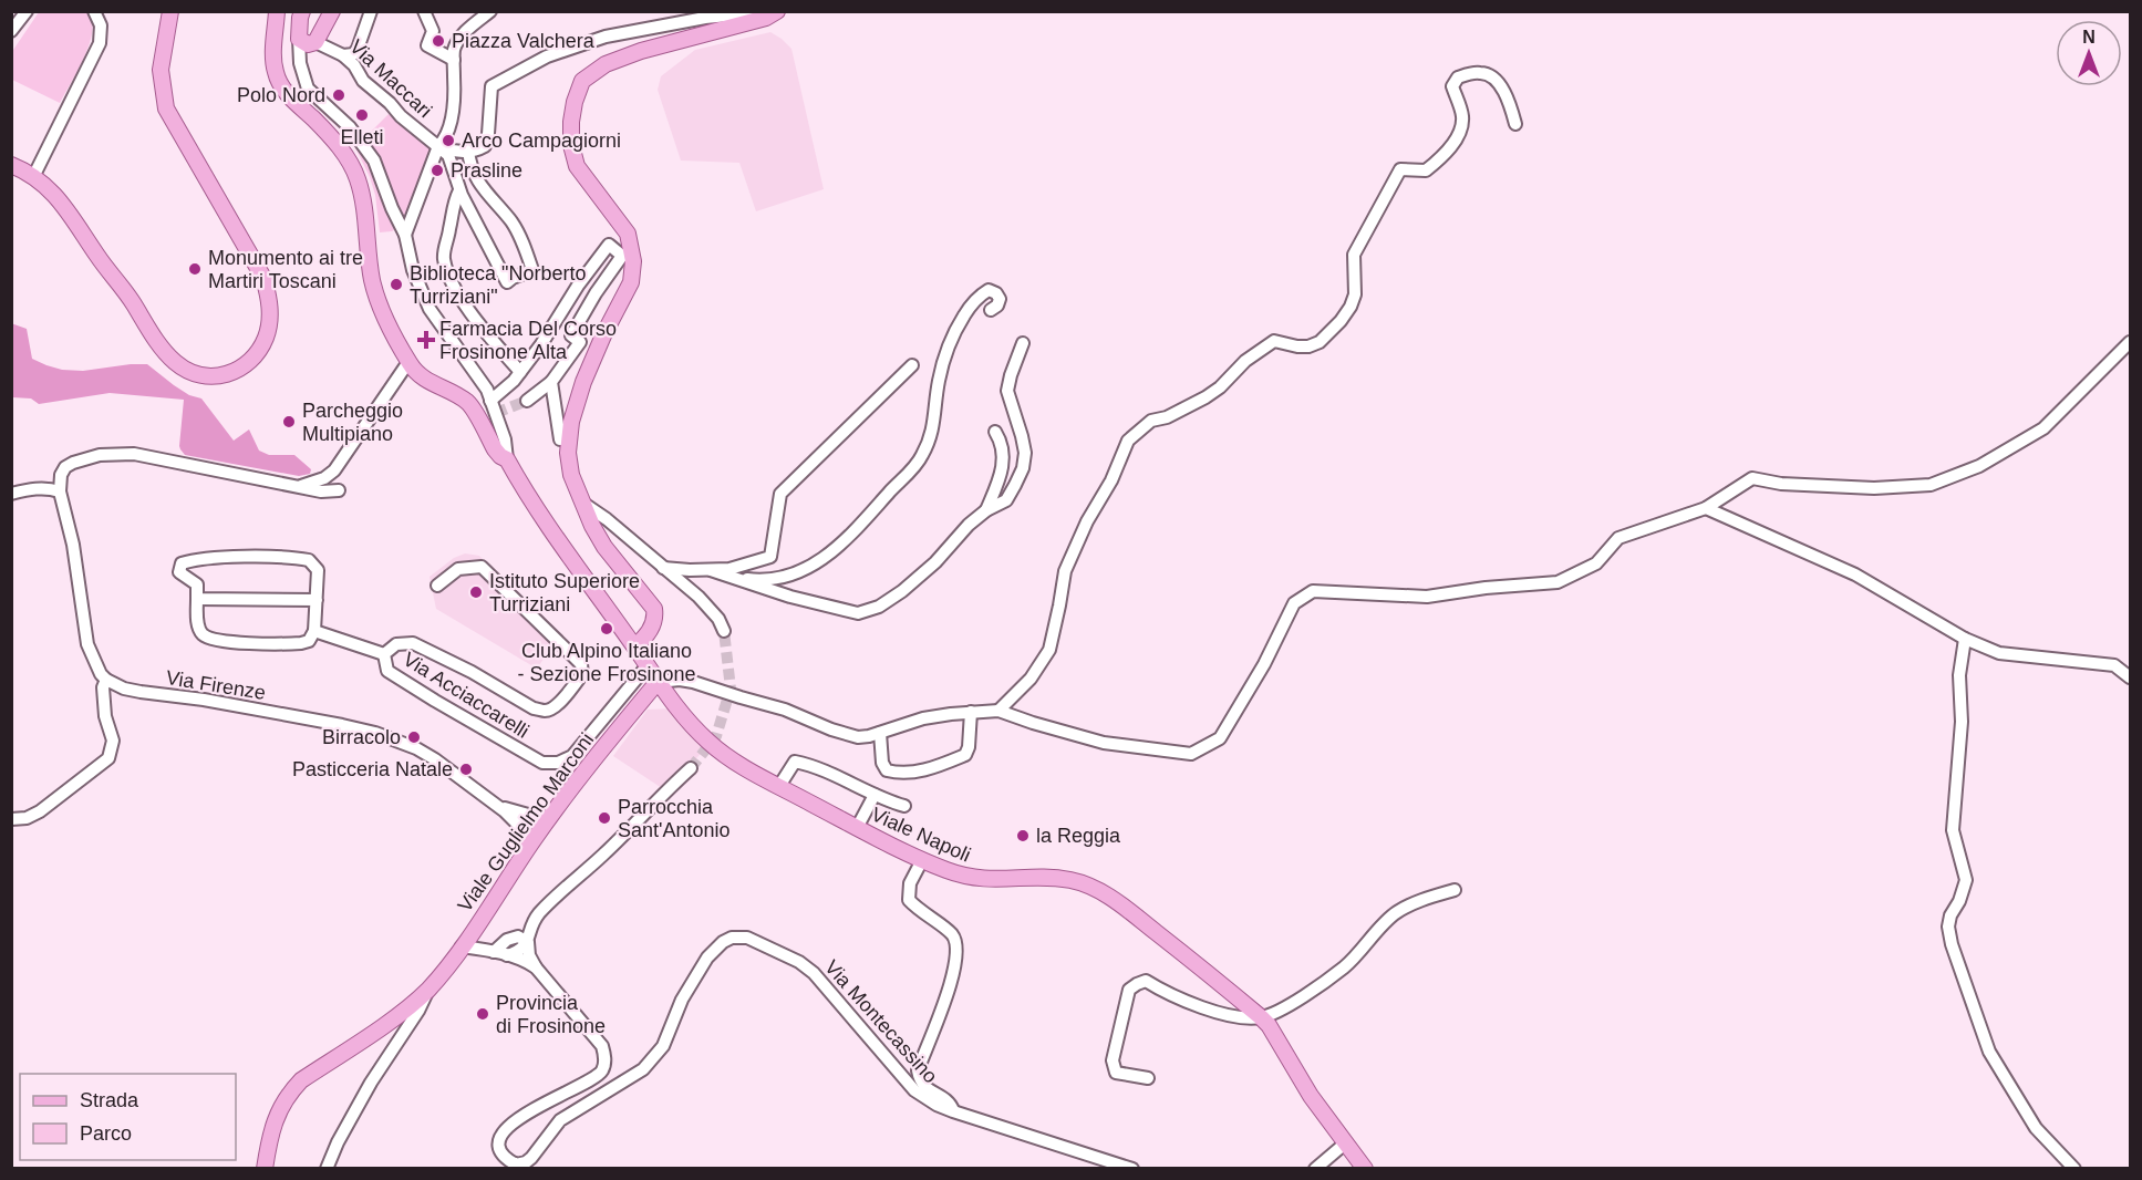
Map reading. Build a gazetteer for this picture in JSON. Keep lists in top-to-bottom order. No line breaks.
{"streets":{"main road":["Viale Guglielmo Marconi","Viale Napoli"],"street":["Via Maccari","Via Firenze","Via Acciaccarelli","Via Montecassino"]},"crossings":[["Via Firenze","Viale Guglielmo Marconi"],["Via Acciaccarelli","Viale Napoli"],["Viale Guglielmo Marconi","Viale Napoli"],["Viale Guglielmo Marconi","Via Montecassino"]],"places":{"other":["Piazza Valchera","Polo Nord","Elleti","Arco Campagiorni","Prasline","Monumento ai tre Martiri Toscani","Biblioteca \"Norberto Turriziani\"","Parcheggio Multipiano","Istituto Superiore Turriziani","Club Alpino Italiano - Sezione Frosinone","Birracolo","Pasticceria Natale","Parrocchia Sant'Antonio","la Reggia","Provincia di Frosinone"],"health":["Farmacia Del Corso Frosinone Alta"]},"legend":["Strada","Parco"],"north":"top"}
